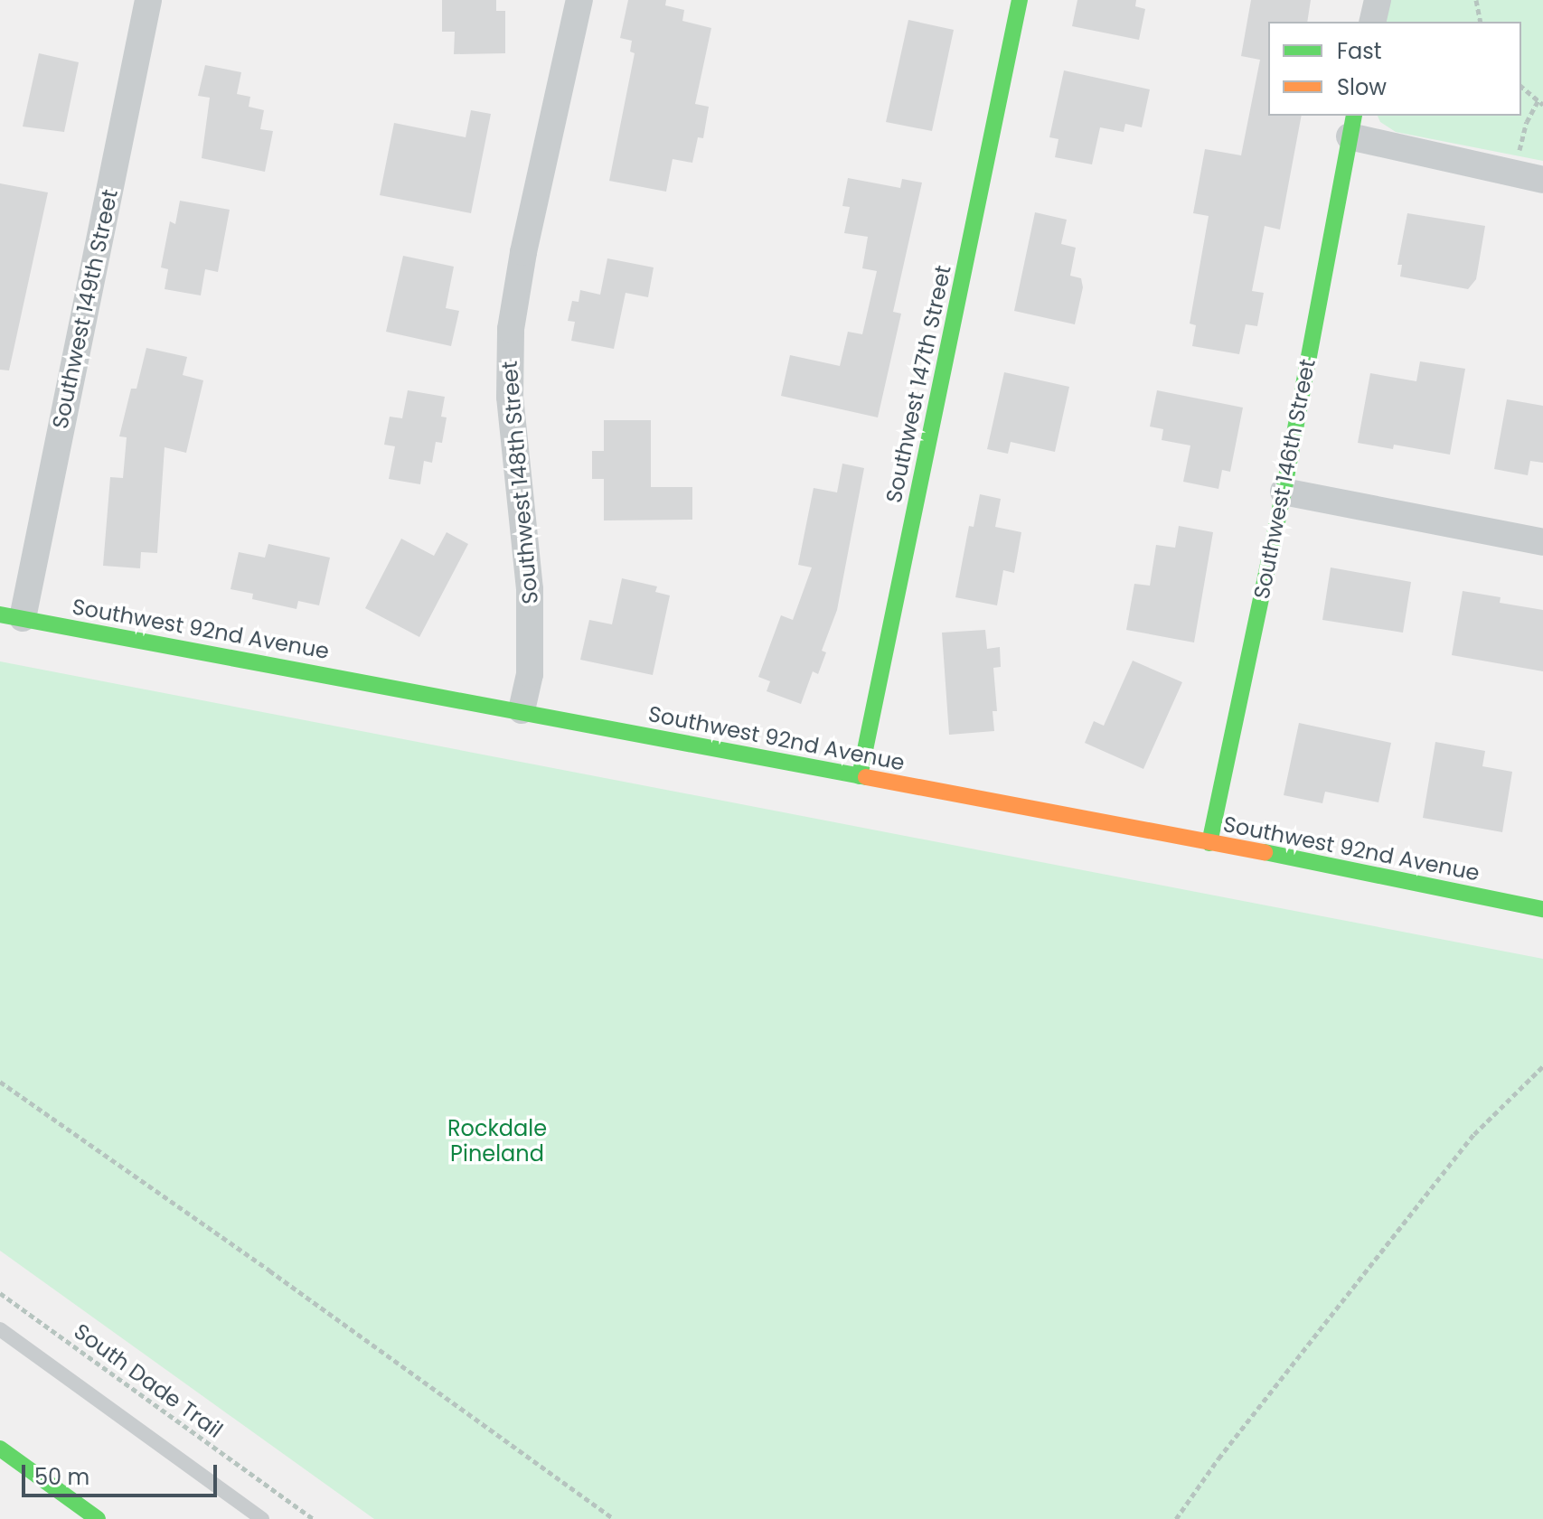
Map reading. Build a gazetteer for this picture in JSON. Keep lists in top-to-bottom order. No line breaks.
{"streets":{"main road":["Southwest 147th Street","Southwest 146th Street","Southwest 92nd Avenue"],"street":["Southwest 149th Street","Southwest 148th Street"],"path":["South Dade Trail"]},"crossings":[["Southwest 149th Street","Southwest 92nd Avenue"],["Southwest 147th Street","Southwest 92nd Avenue"],["Southwest 146th Street","Southwest 92nd Avenue"],["Southwest 148th Street","Southwest 92nd Avenue"]],"parks":["Rockdale Pineland"],"legend":["Fast","Slow"],"scale_bar":"50 m"}
